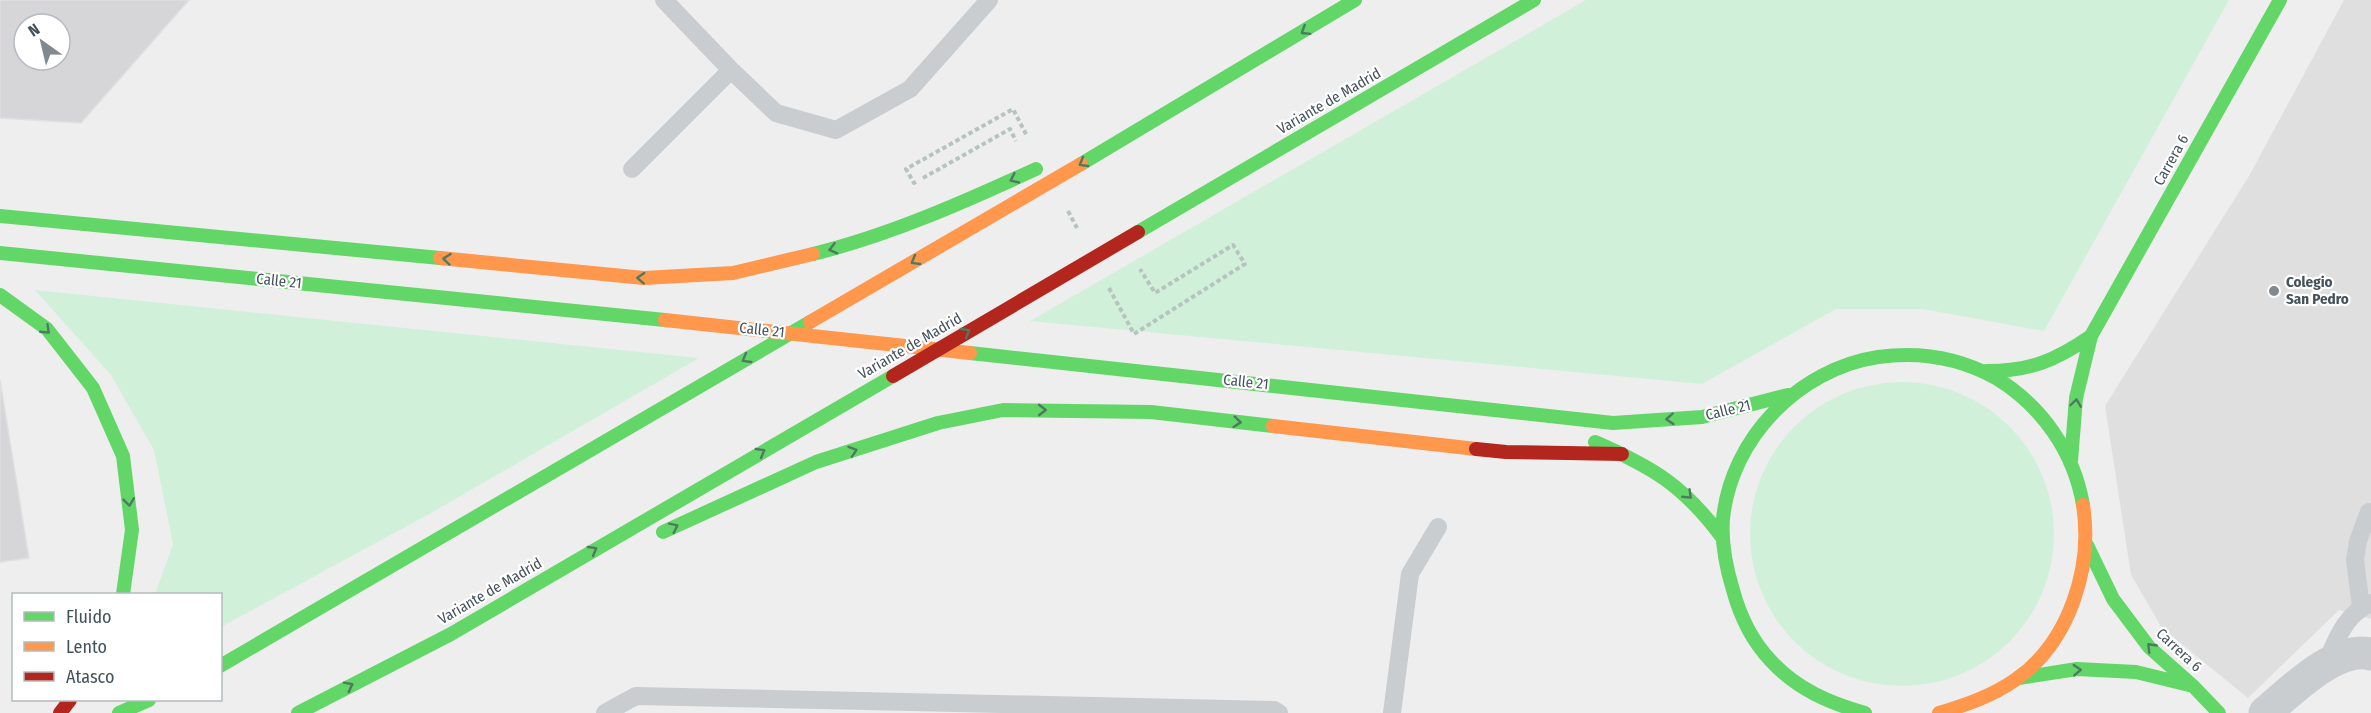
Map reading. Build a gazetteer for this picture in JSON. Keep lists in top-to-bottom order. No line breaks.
{"streets":{"main road":["Variante de Madrid","Carrera 6","Calle 21"]},"places":["Colegio San Pedro"],"legend":["Fluido","Lento","Atasco"],"north":"top left"}
